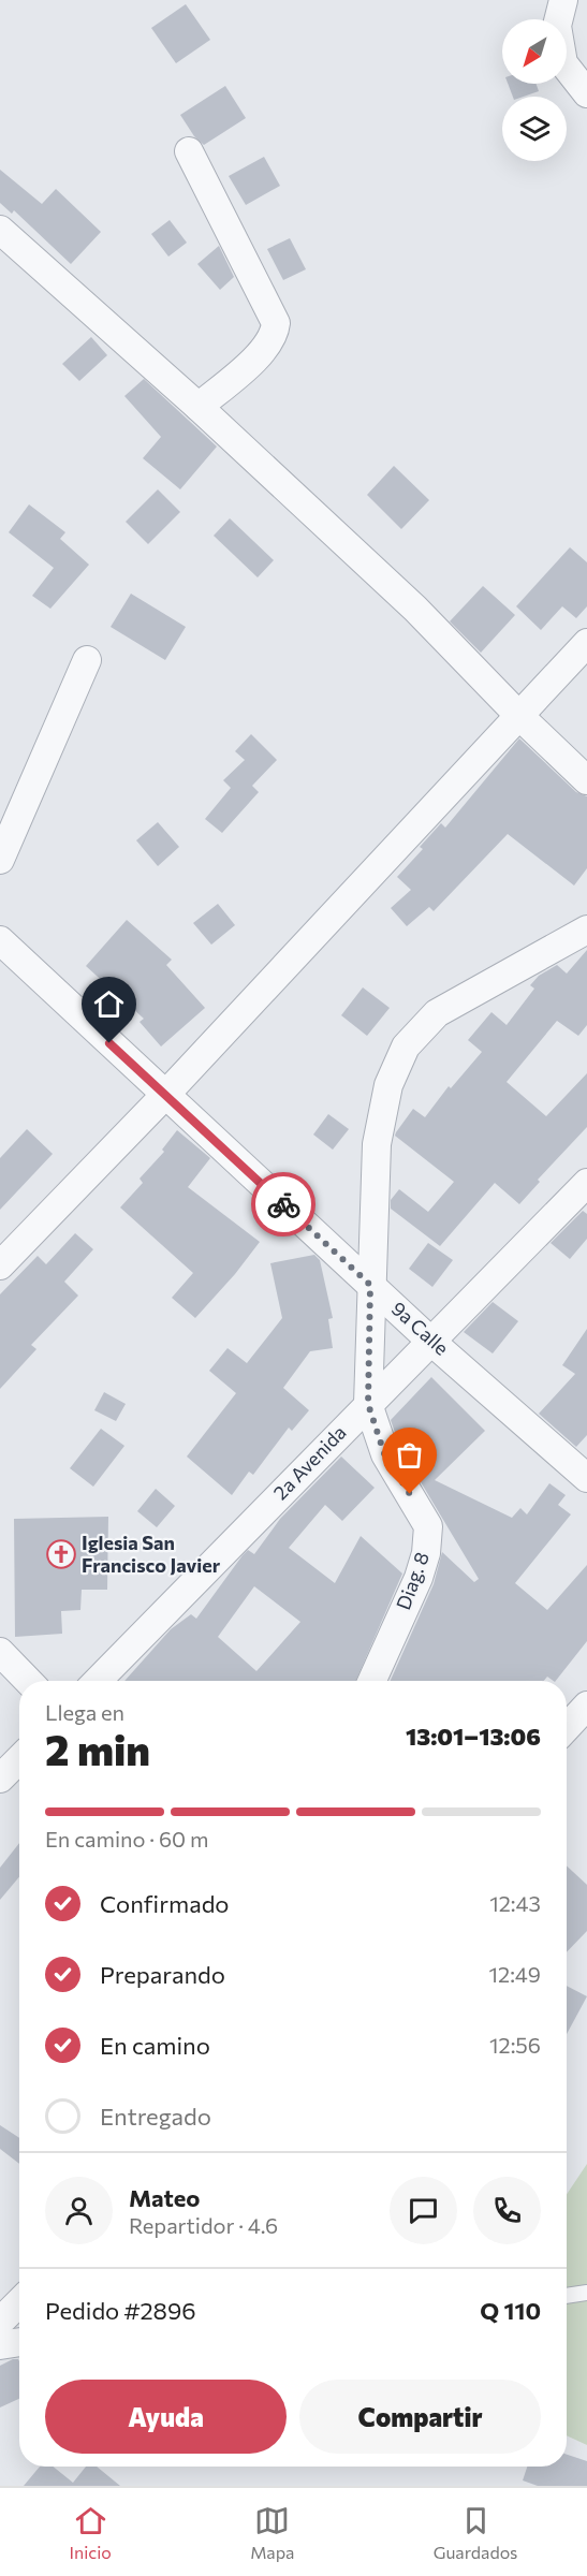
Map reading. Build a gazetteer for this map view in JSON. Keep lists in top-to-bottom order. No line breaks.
{"streets":{"street":["9a Calle","2a Avenida","Diag. 8"]},"crossings":[["9a Calle","2a Avenida"],["9a Calle","Diag. 8"],["2a Avenida","Diag. 8"]],"places":{"church":["Iglesia San Francisco Javier"]},"north":"bottom left","page":{"heading":["2 min","Llega en","13:01–13:06"],"panel":["Mateo","Repartidor · 4.6","Pedido #2896","Q 110"],"bar":"En camino · 60 m","list":[["Confirmado","12:43"],["Preparando","12:49"],["En camino","12:56"],"Entregado"],"buttons":["Ayuda","Compartir"],"tabs":["Inicio","Mapa","Guardados"]}}
